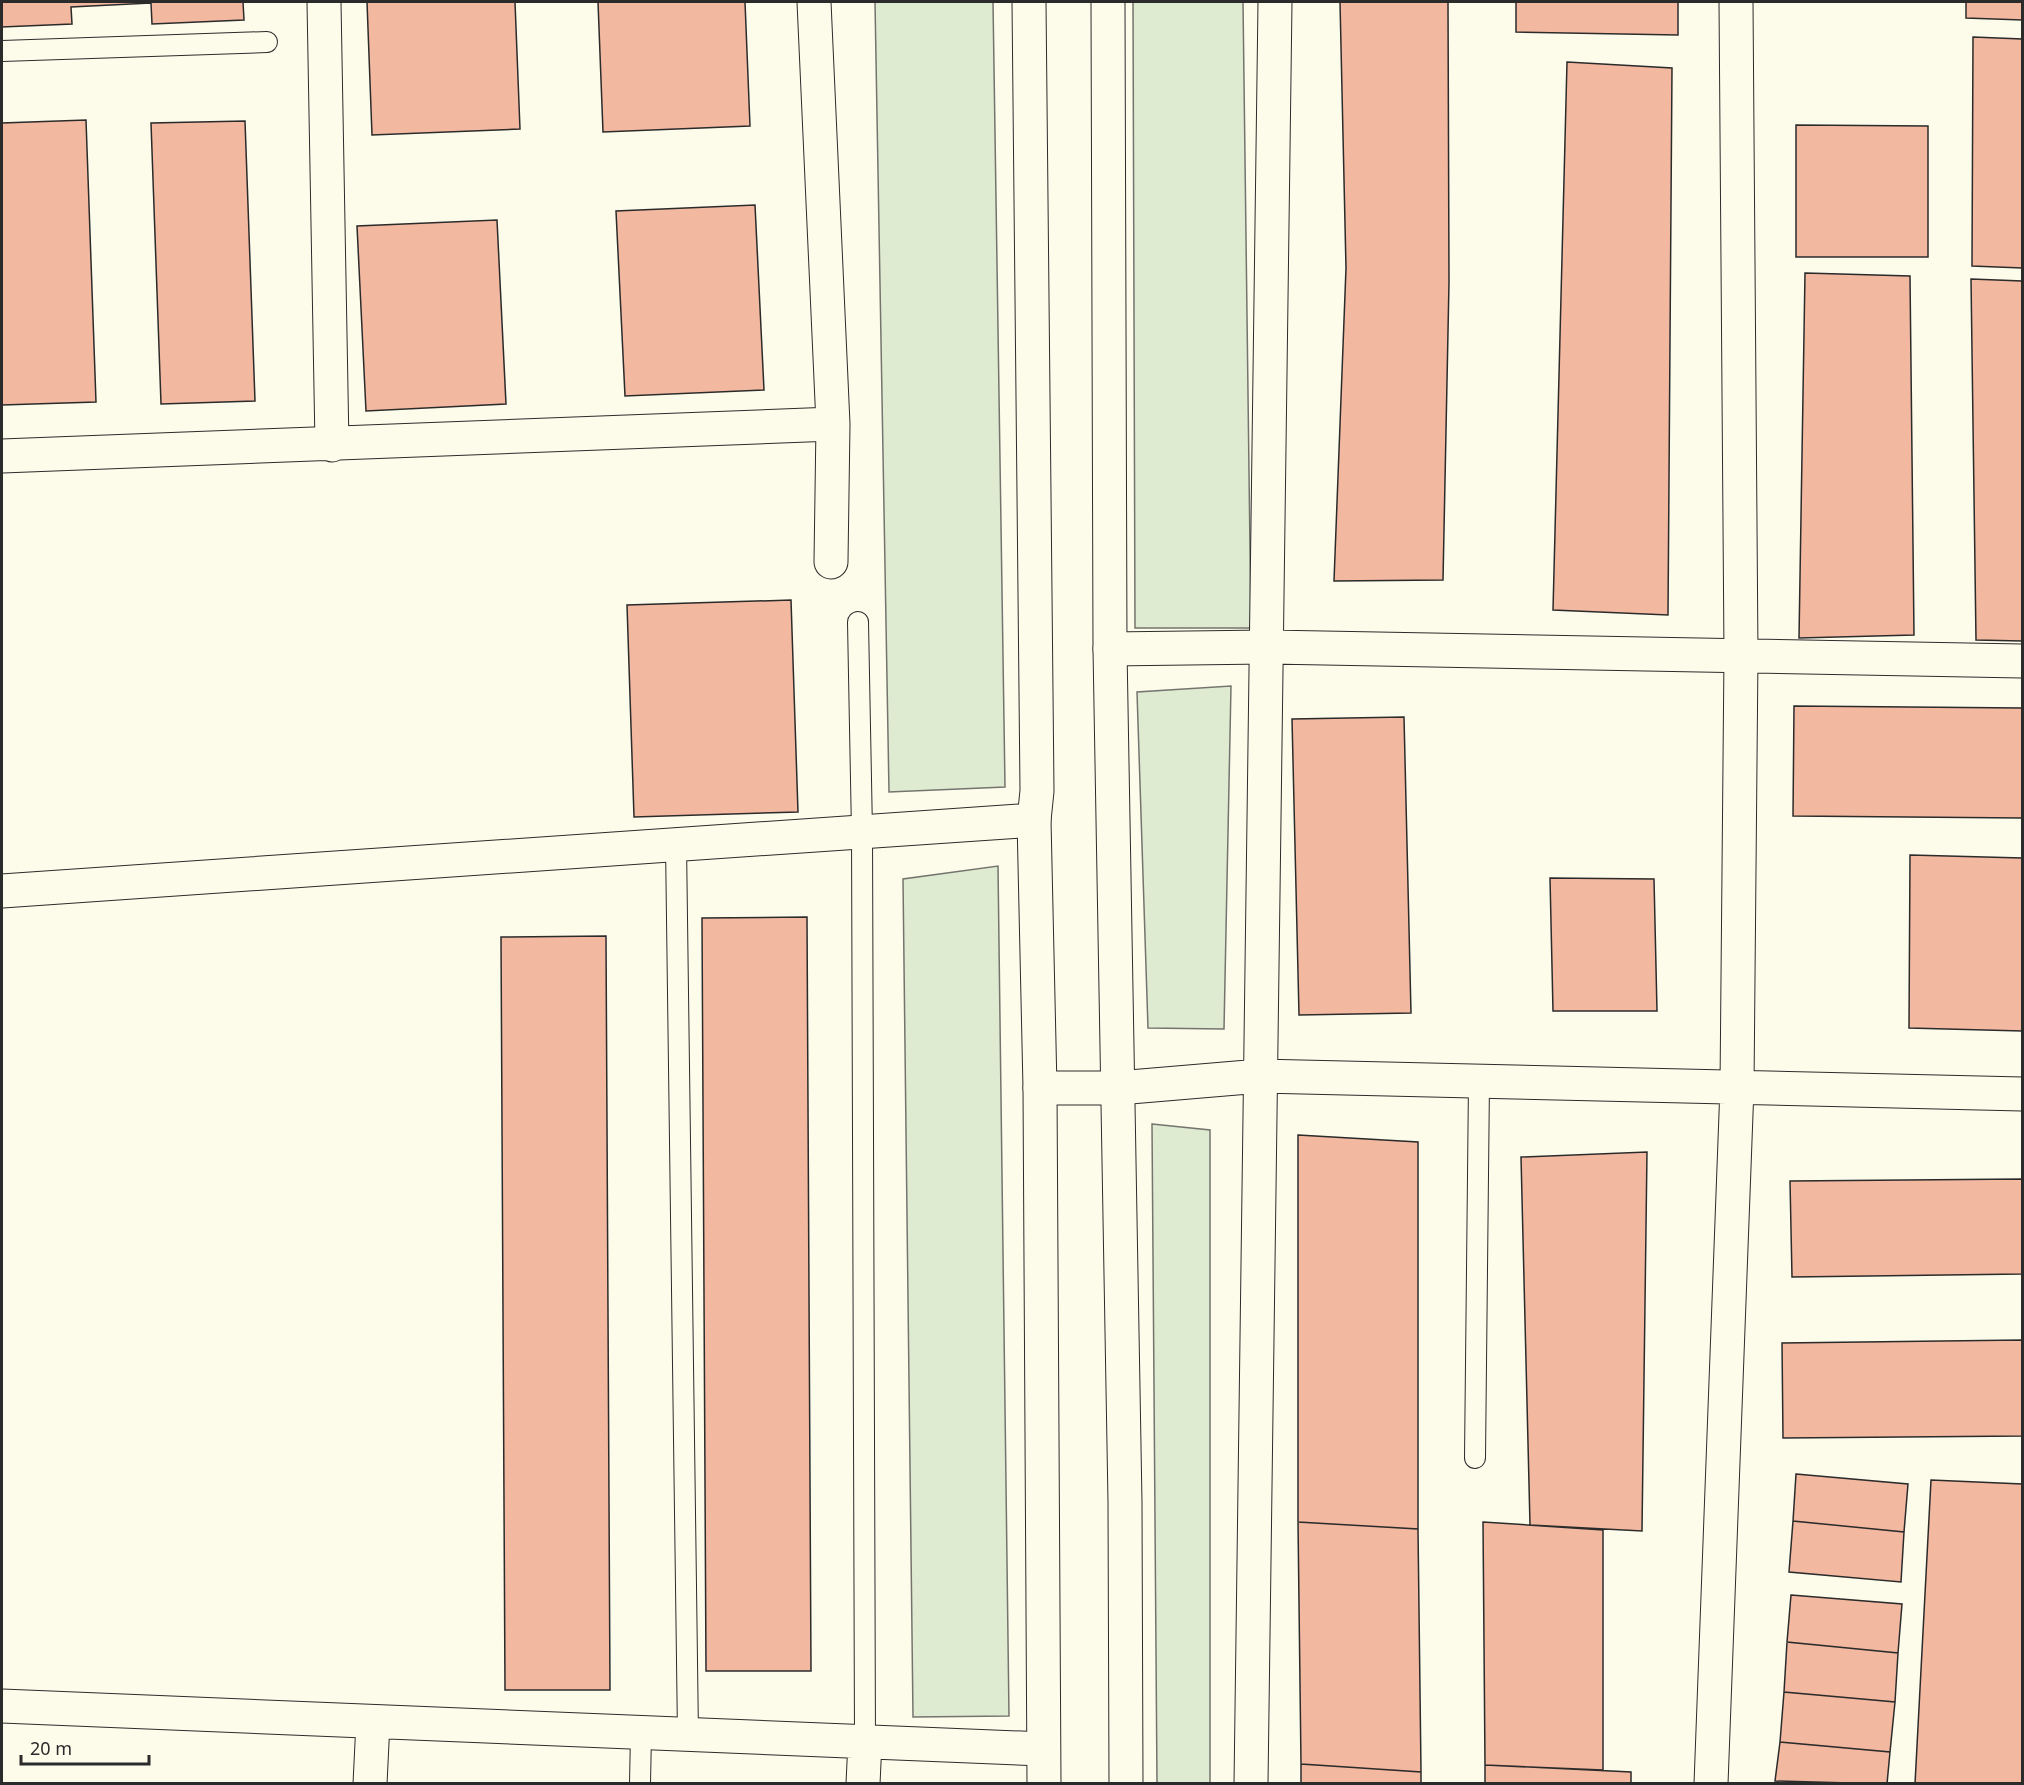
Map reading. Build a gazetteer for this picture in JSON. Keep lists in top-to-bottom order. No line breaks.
{"scale_bar":"20 m"}
